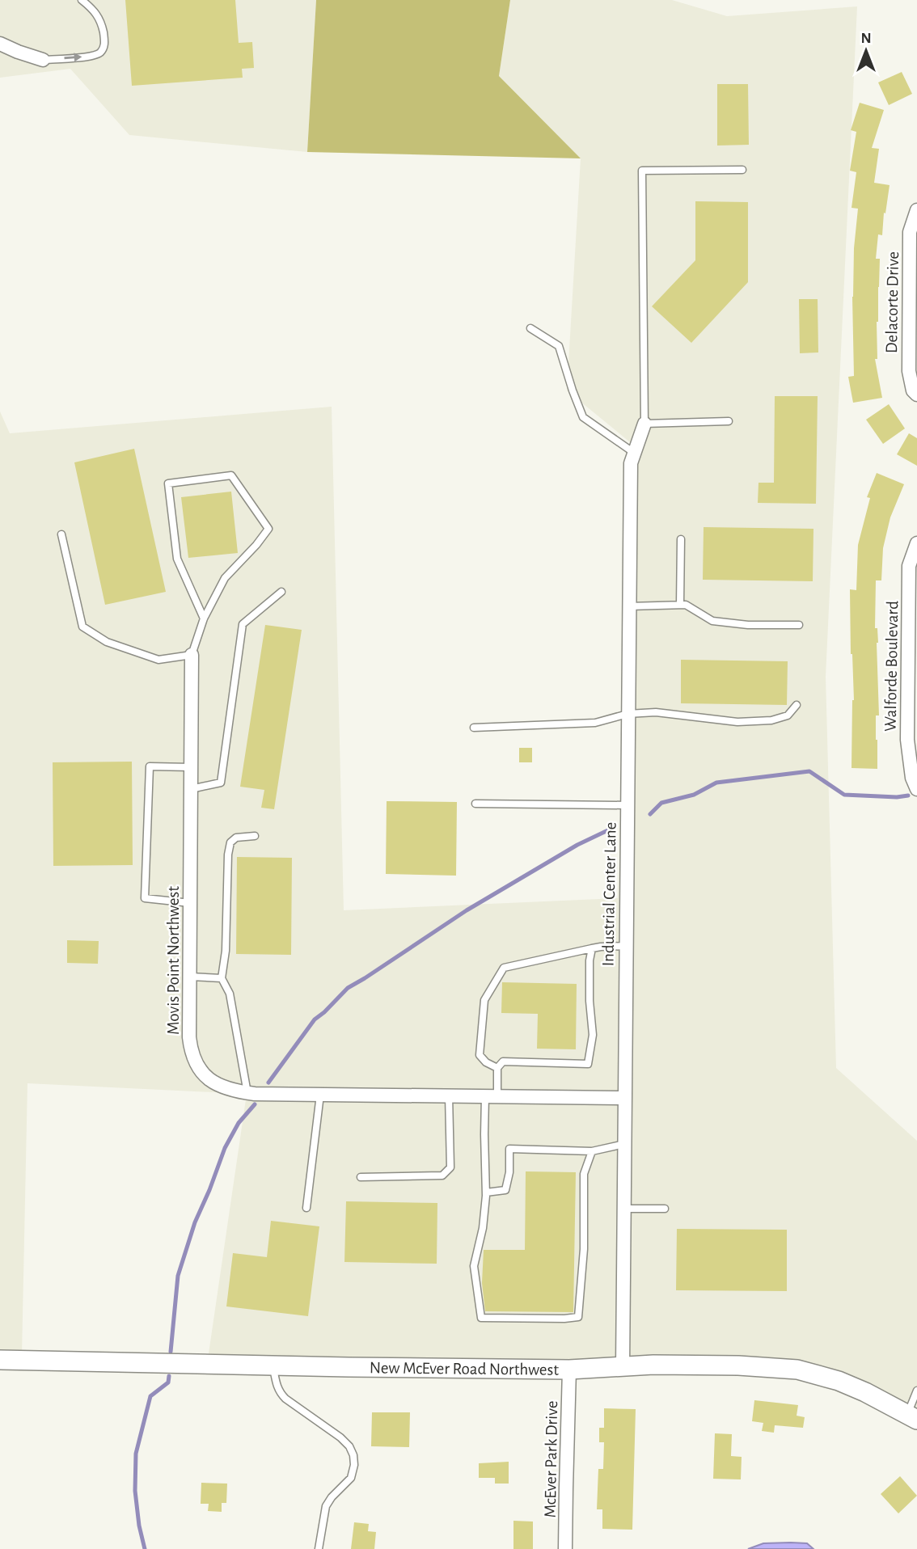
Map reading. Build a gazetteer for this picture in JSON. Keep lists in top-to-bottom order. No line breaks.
{"streets":{"street":["Delacorte Drive","Walforde Boulevard","Industrial Center Lane","Movis Point Northwest","New McEver Road Northwest","McEver Park Drive"]},"crossings":[["Industrial Center Lane","Movis Point Northwest"],["Industrial Center Lane","New McEver Road Northwest"],["New McEver Road Northwest","McEver Park Drive"]],"north":"top"}
